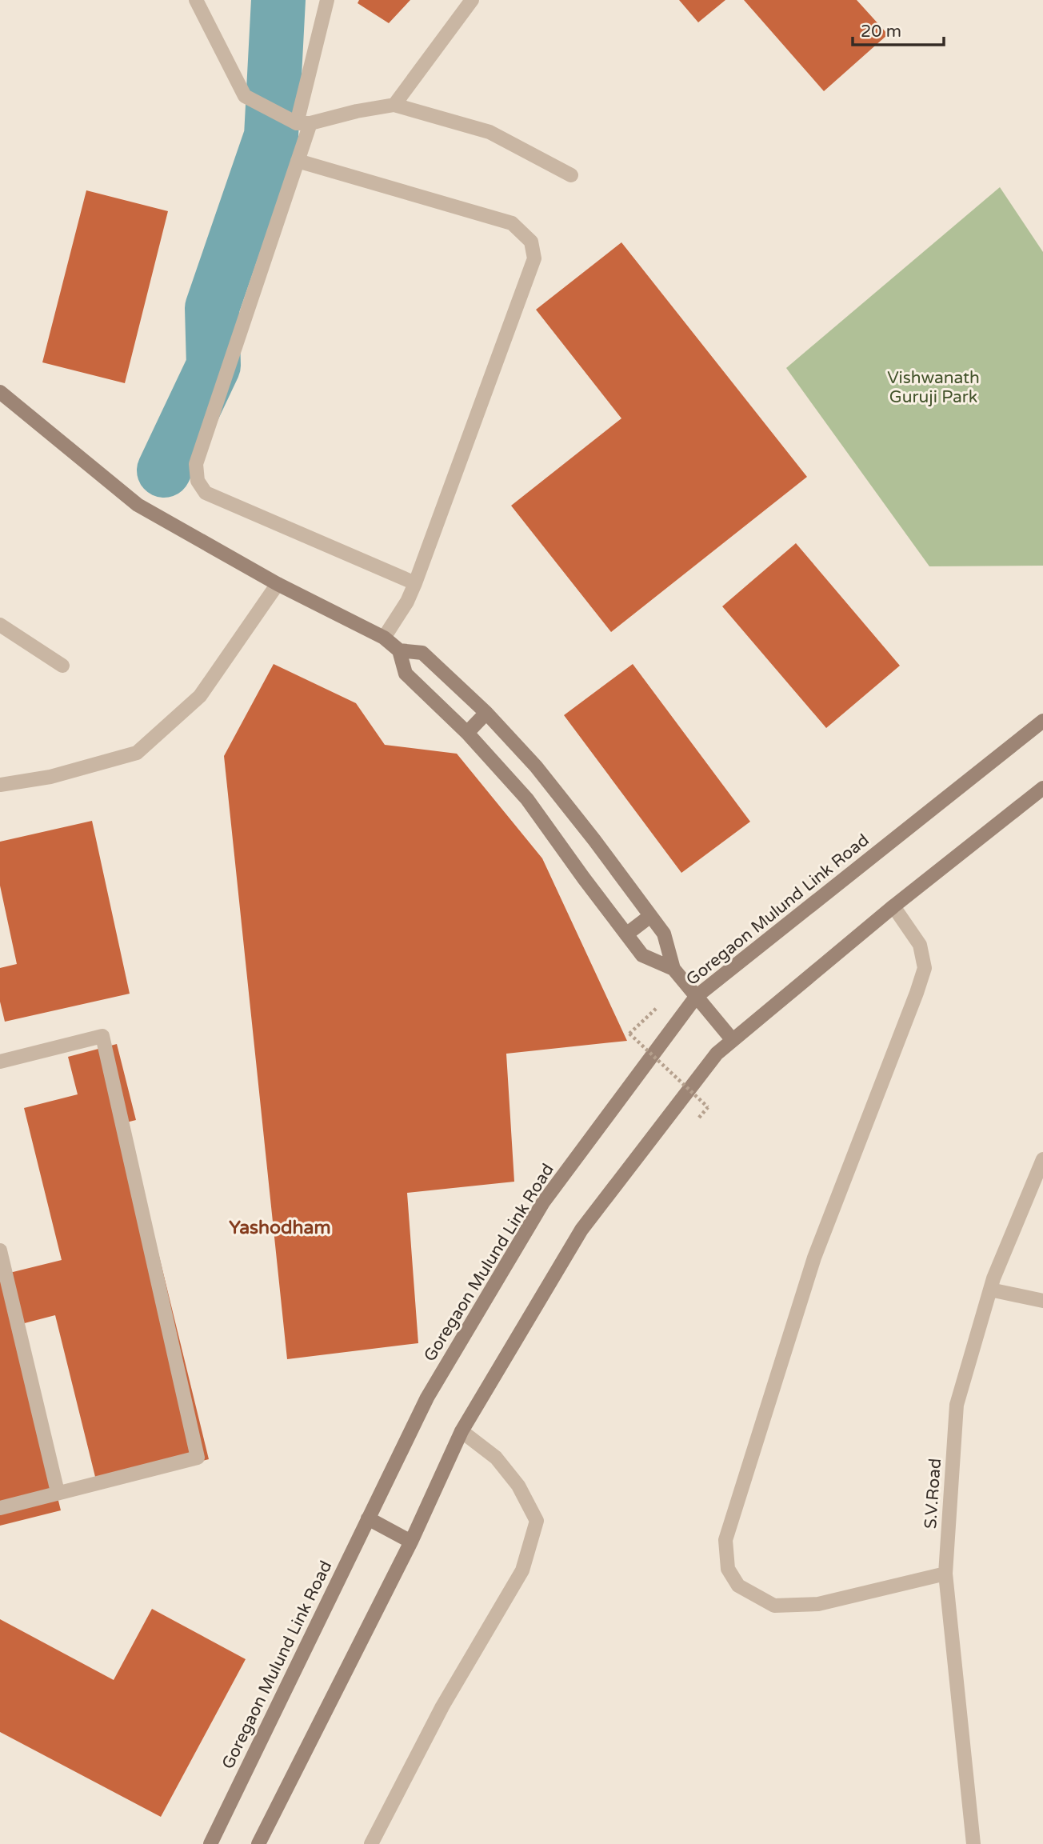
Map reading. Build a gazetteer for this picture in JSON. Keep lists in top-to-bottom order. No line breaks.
{"streets":{"main road":["Goregaon Mulund Link Road"],"street":["S.V.Road"]},"districts":["Yashodham"],"parks":["Vishwanath Guruji Park"],"scale_bar":"20 m"}
